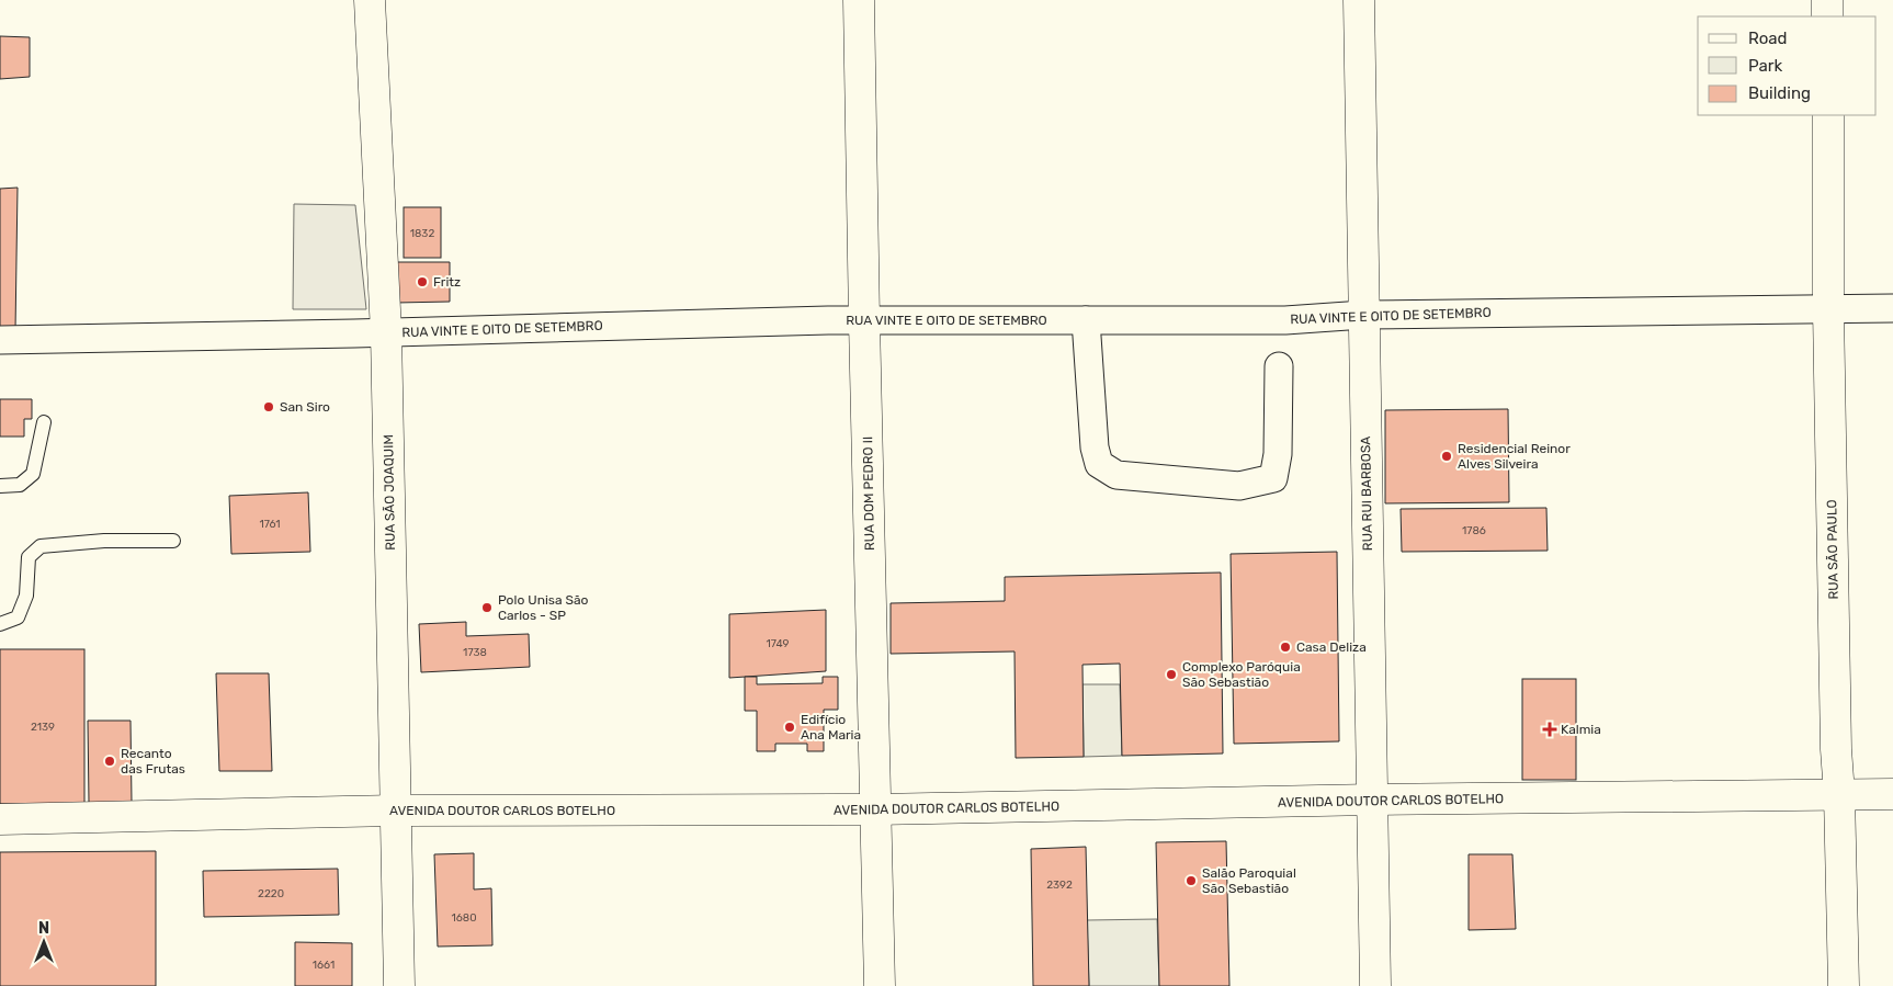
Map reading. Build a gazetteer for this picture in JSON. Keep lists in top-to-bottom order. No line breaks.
{"streets":{"main road":["RUA SÃO JOAQUIM","RUA DOM PEDRO II","RUA RUI BARBOSA","RUA SÃO PAULO","AVENIDA DOUTOR CARLOS BOTELHO"],"street":["RUA VINTE E OITO DE SETEMBRO"]},"crossings":[["RUA VINTE E OITO DE SETEMBRO","RUA SÃO JOAQUIM"],["RUA VINTE E OITO DE SETEMBRO","RUA DOM PEDRO II"],["RUA VINTE E OITO DE SETEMBRO","RUA RUI BARBOSA"],["RUA VINTE E OITO DE SETEMBRO","RUA SÃO PAULO"],["RUA SÃO JOAQUIM","AVENIDA DOUTOR CARLOS BOTELHO"],["RUA DOM PEDRO II","AVENIDA DOUTOR CARLOS BOTELHO"],["RUA RUI BARBOSA","AVENIDA DOUTOR CARLOS BOTELHO"],["RUA SÃO PAULO","AVENIDA DOUTOR CARLOS BOTELHO"]],"places":{"other":["Fritz","San Siro","Residencial Reinor Alves Silveira","Polo Unisa São Carlos - SP","Casa Deliza","Complexo Paróquia São Sebastião","Edifício Ana Maria","Recanto das Frutas","Salão Paroquial São Sebastião"],"health":["Kalmia"]},"house_numbers":["1832","1761","1786","1749","1738","2139","2392","2220","1680","1661"],"legend":["Road","Park","Building"],"north":"top"}
